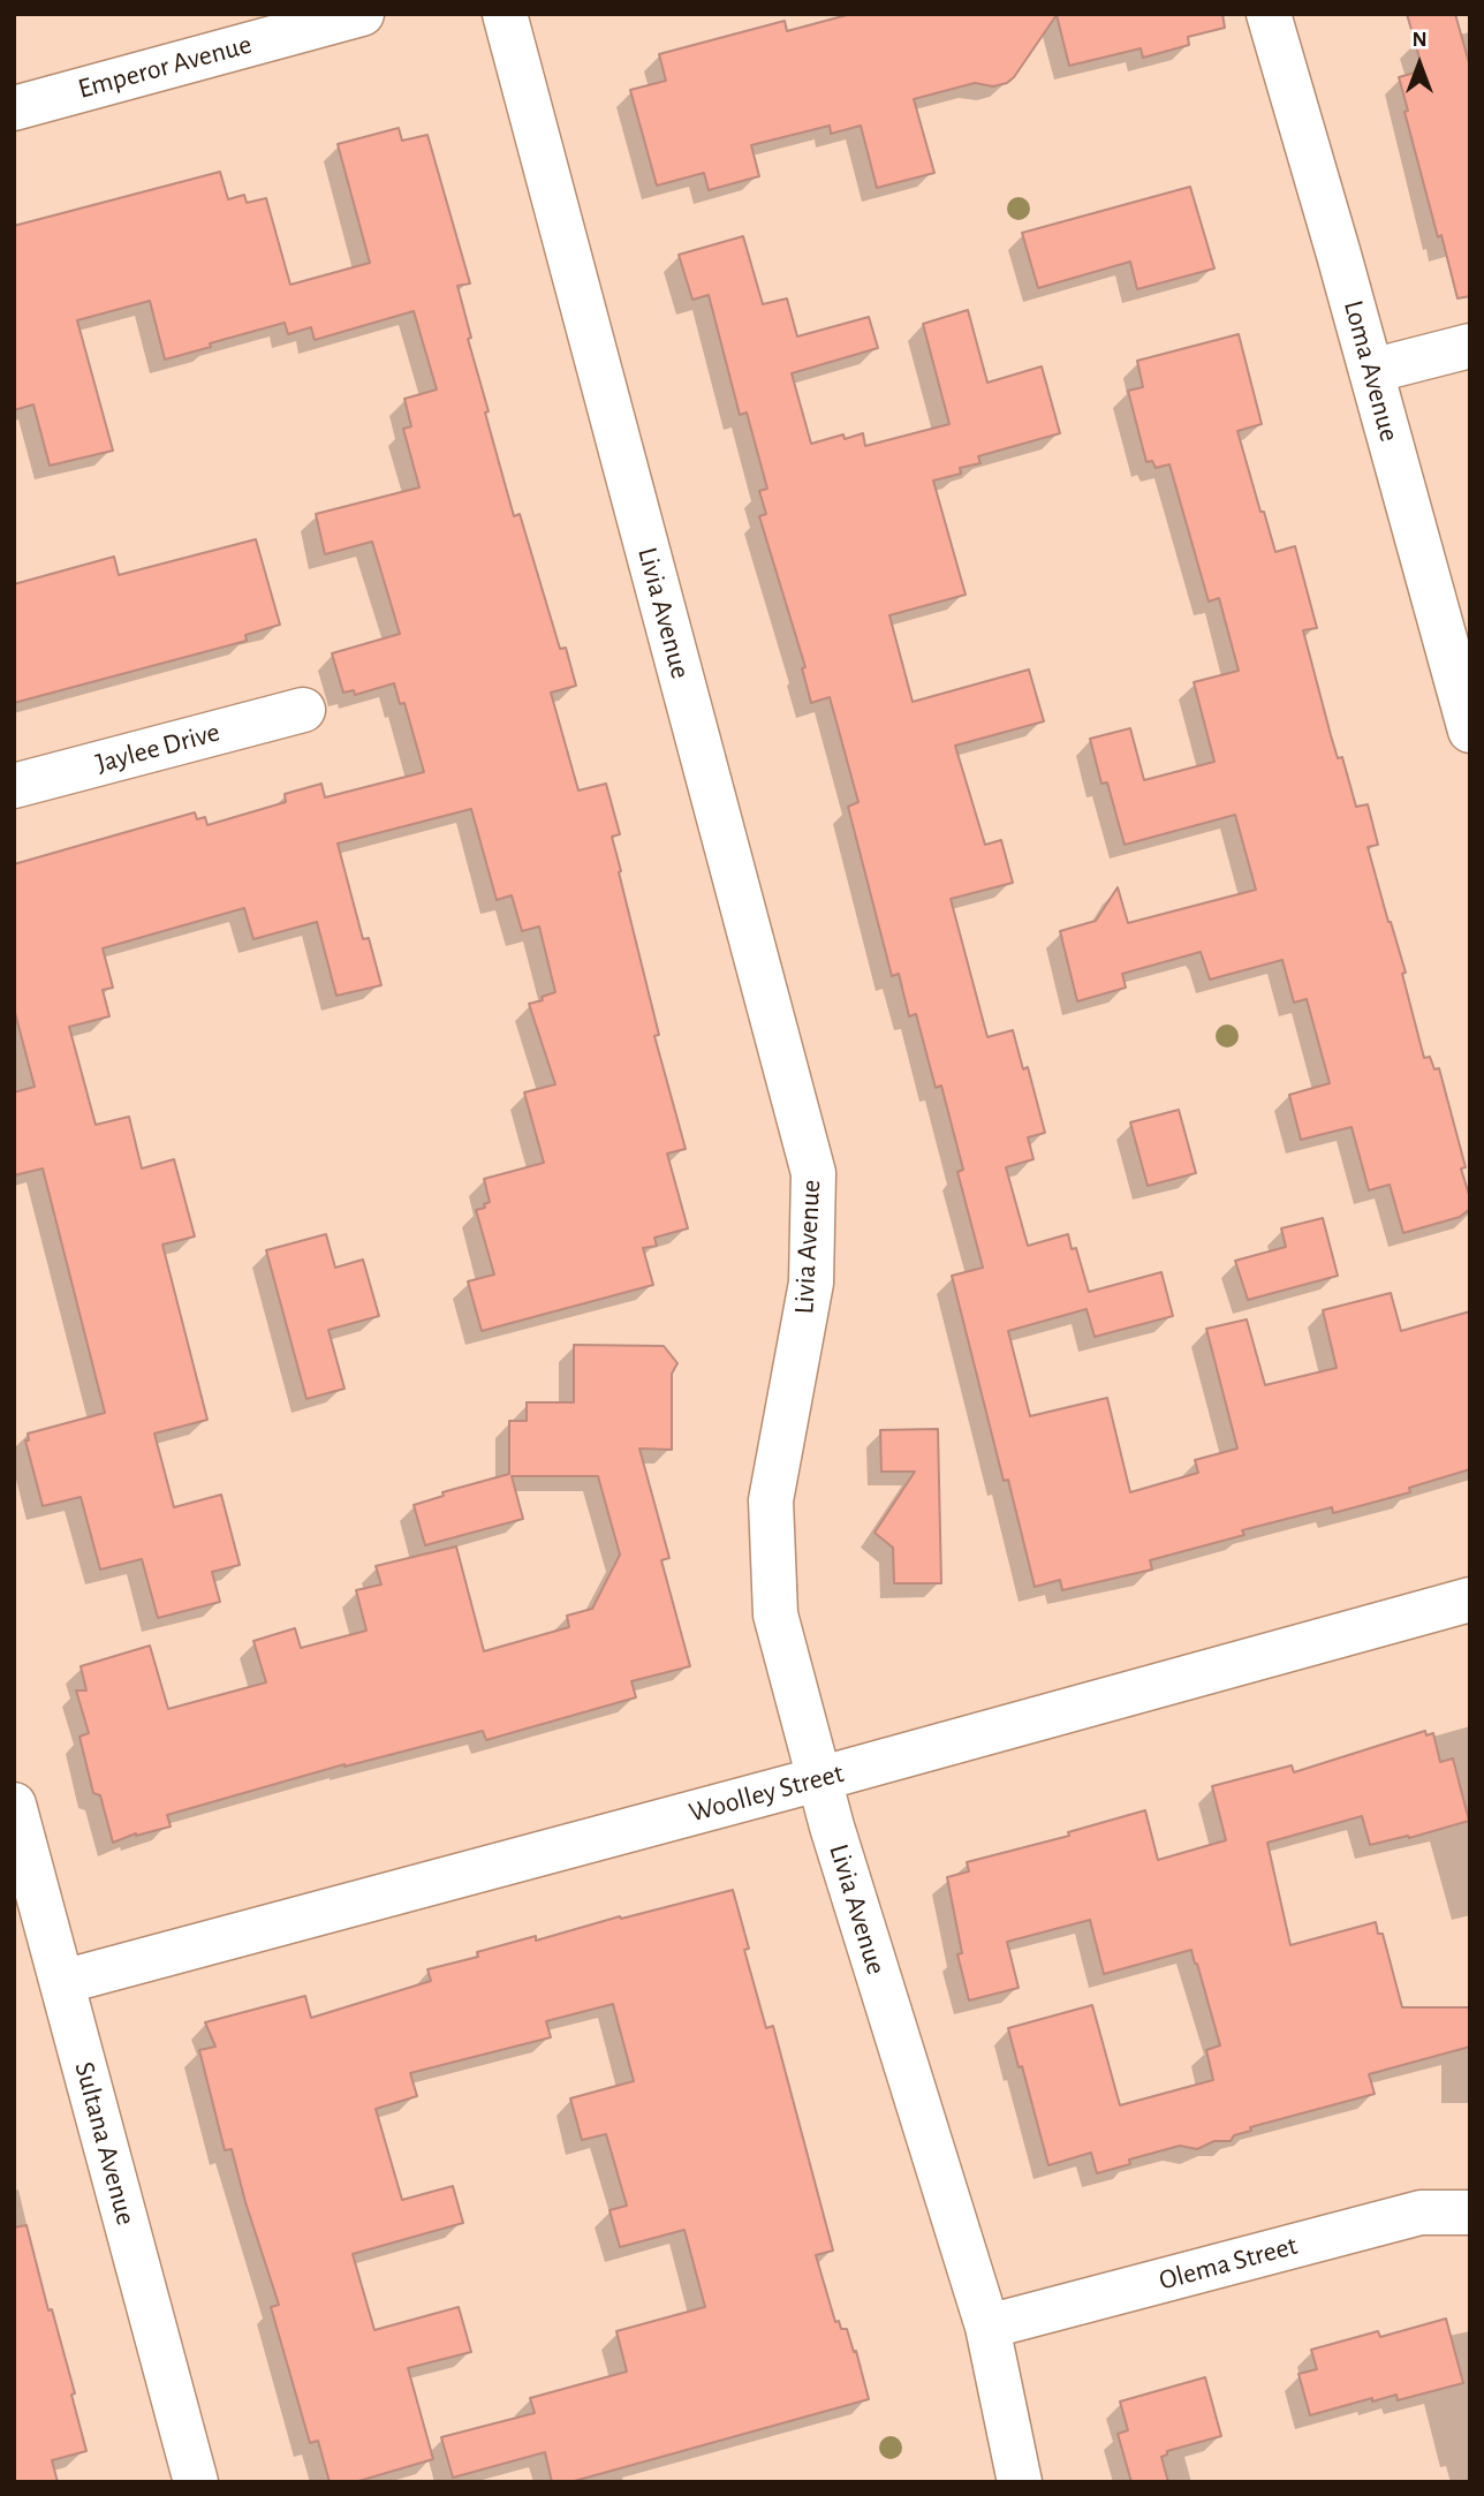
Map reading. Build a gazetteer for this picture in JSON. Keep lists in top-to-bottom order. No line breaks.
{"streets":{"street":["Emperor Avenue","Loma Avenue","Livia Avenue","Jaylee Drive","Woolley Street","Sultana Avenue","Olema Street"]},"crossings":[["Livia Avenue","Woolley Street"],["Livia Avenue","Olema Street"],["Woolley Street","Sultana Avenue"]],"north":"top"}
